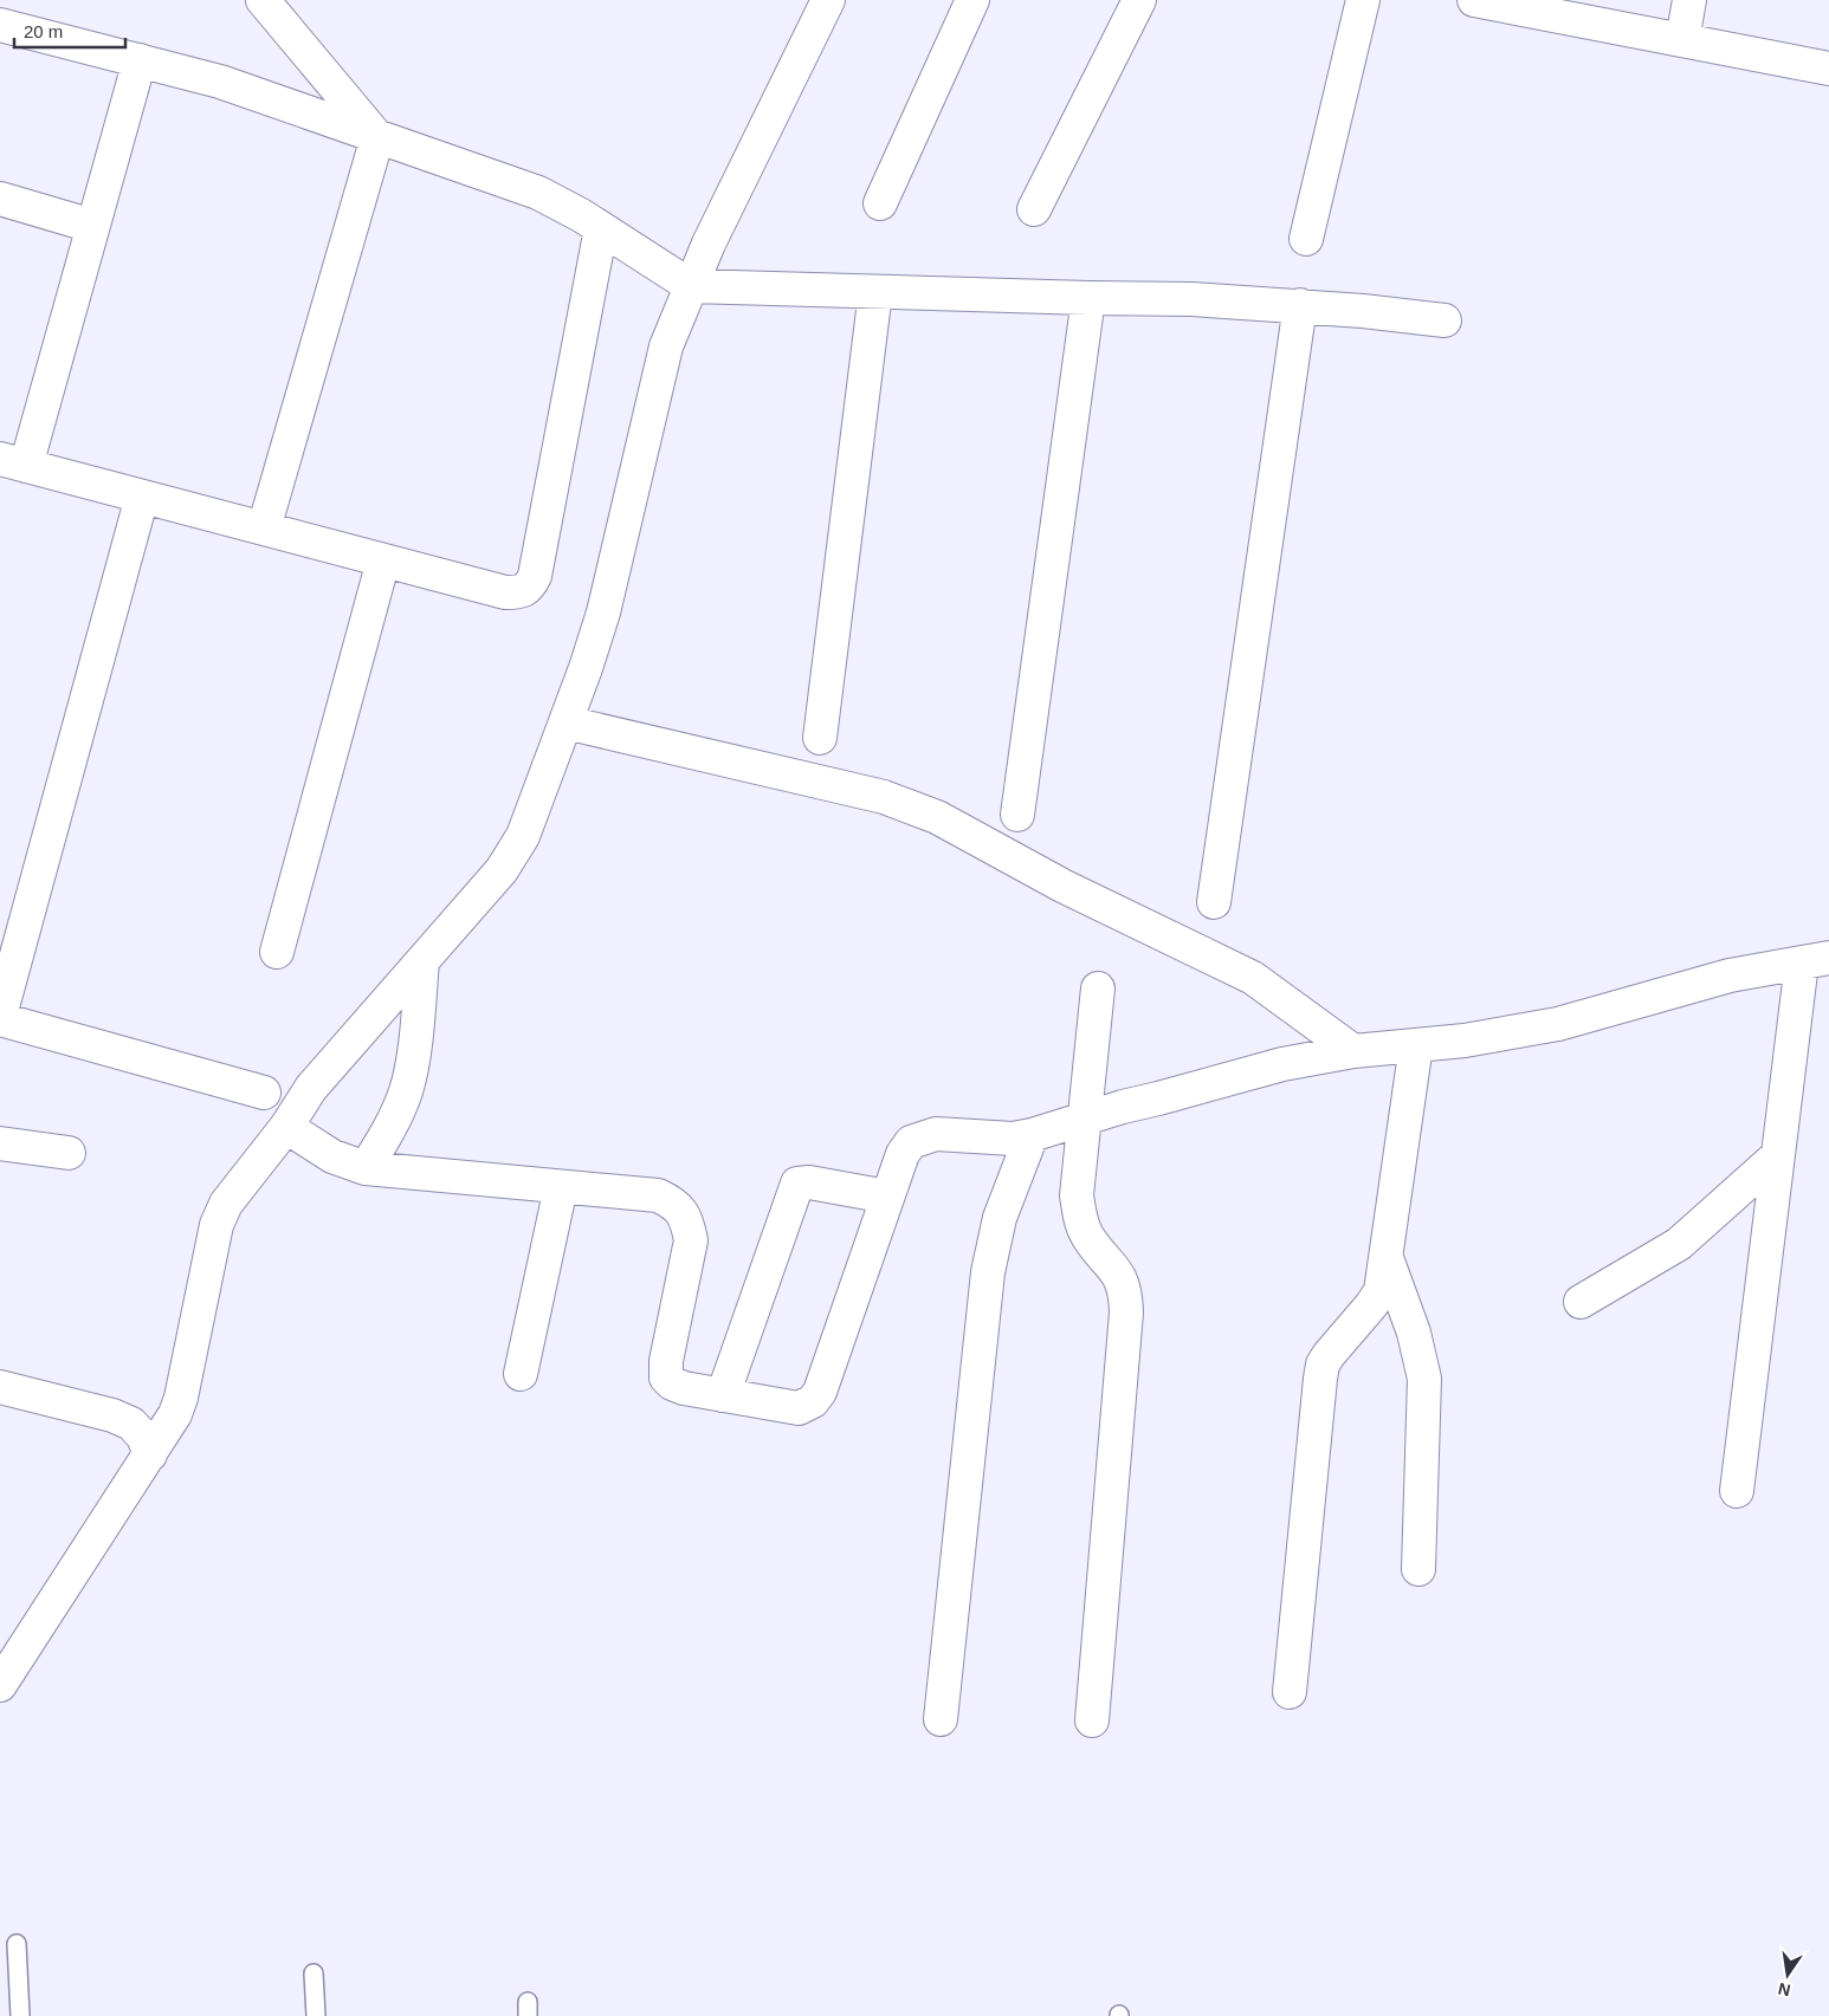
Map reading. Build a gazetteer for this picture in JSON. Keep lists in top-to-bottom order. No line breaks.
{"scale_bar":"20 m","north":"bottom"}
